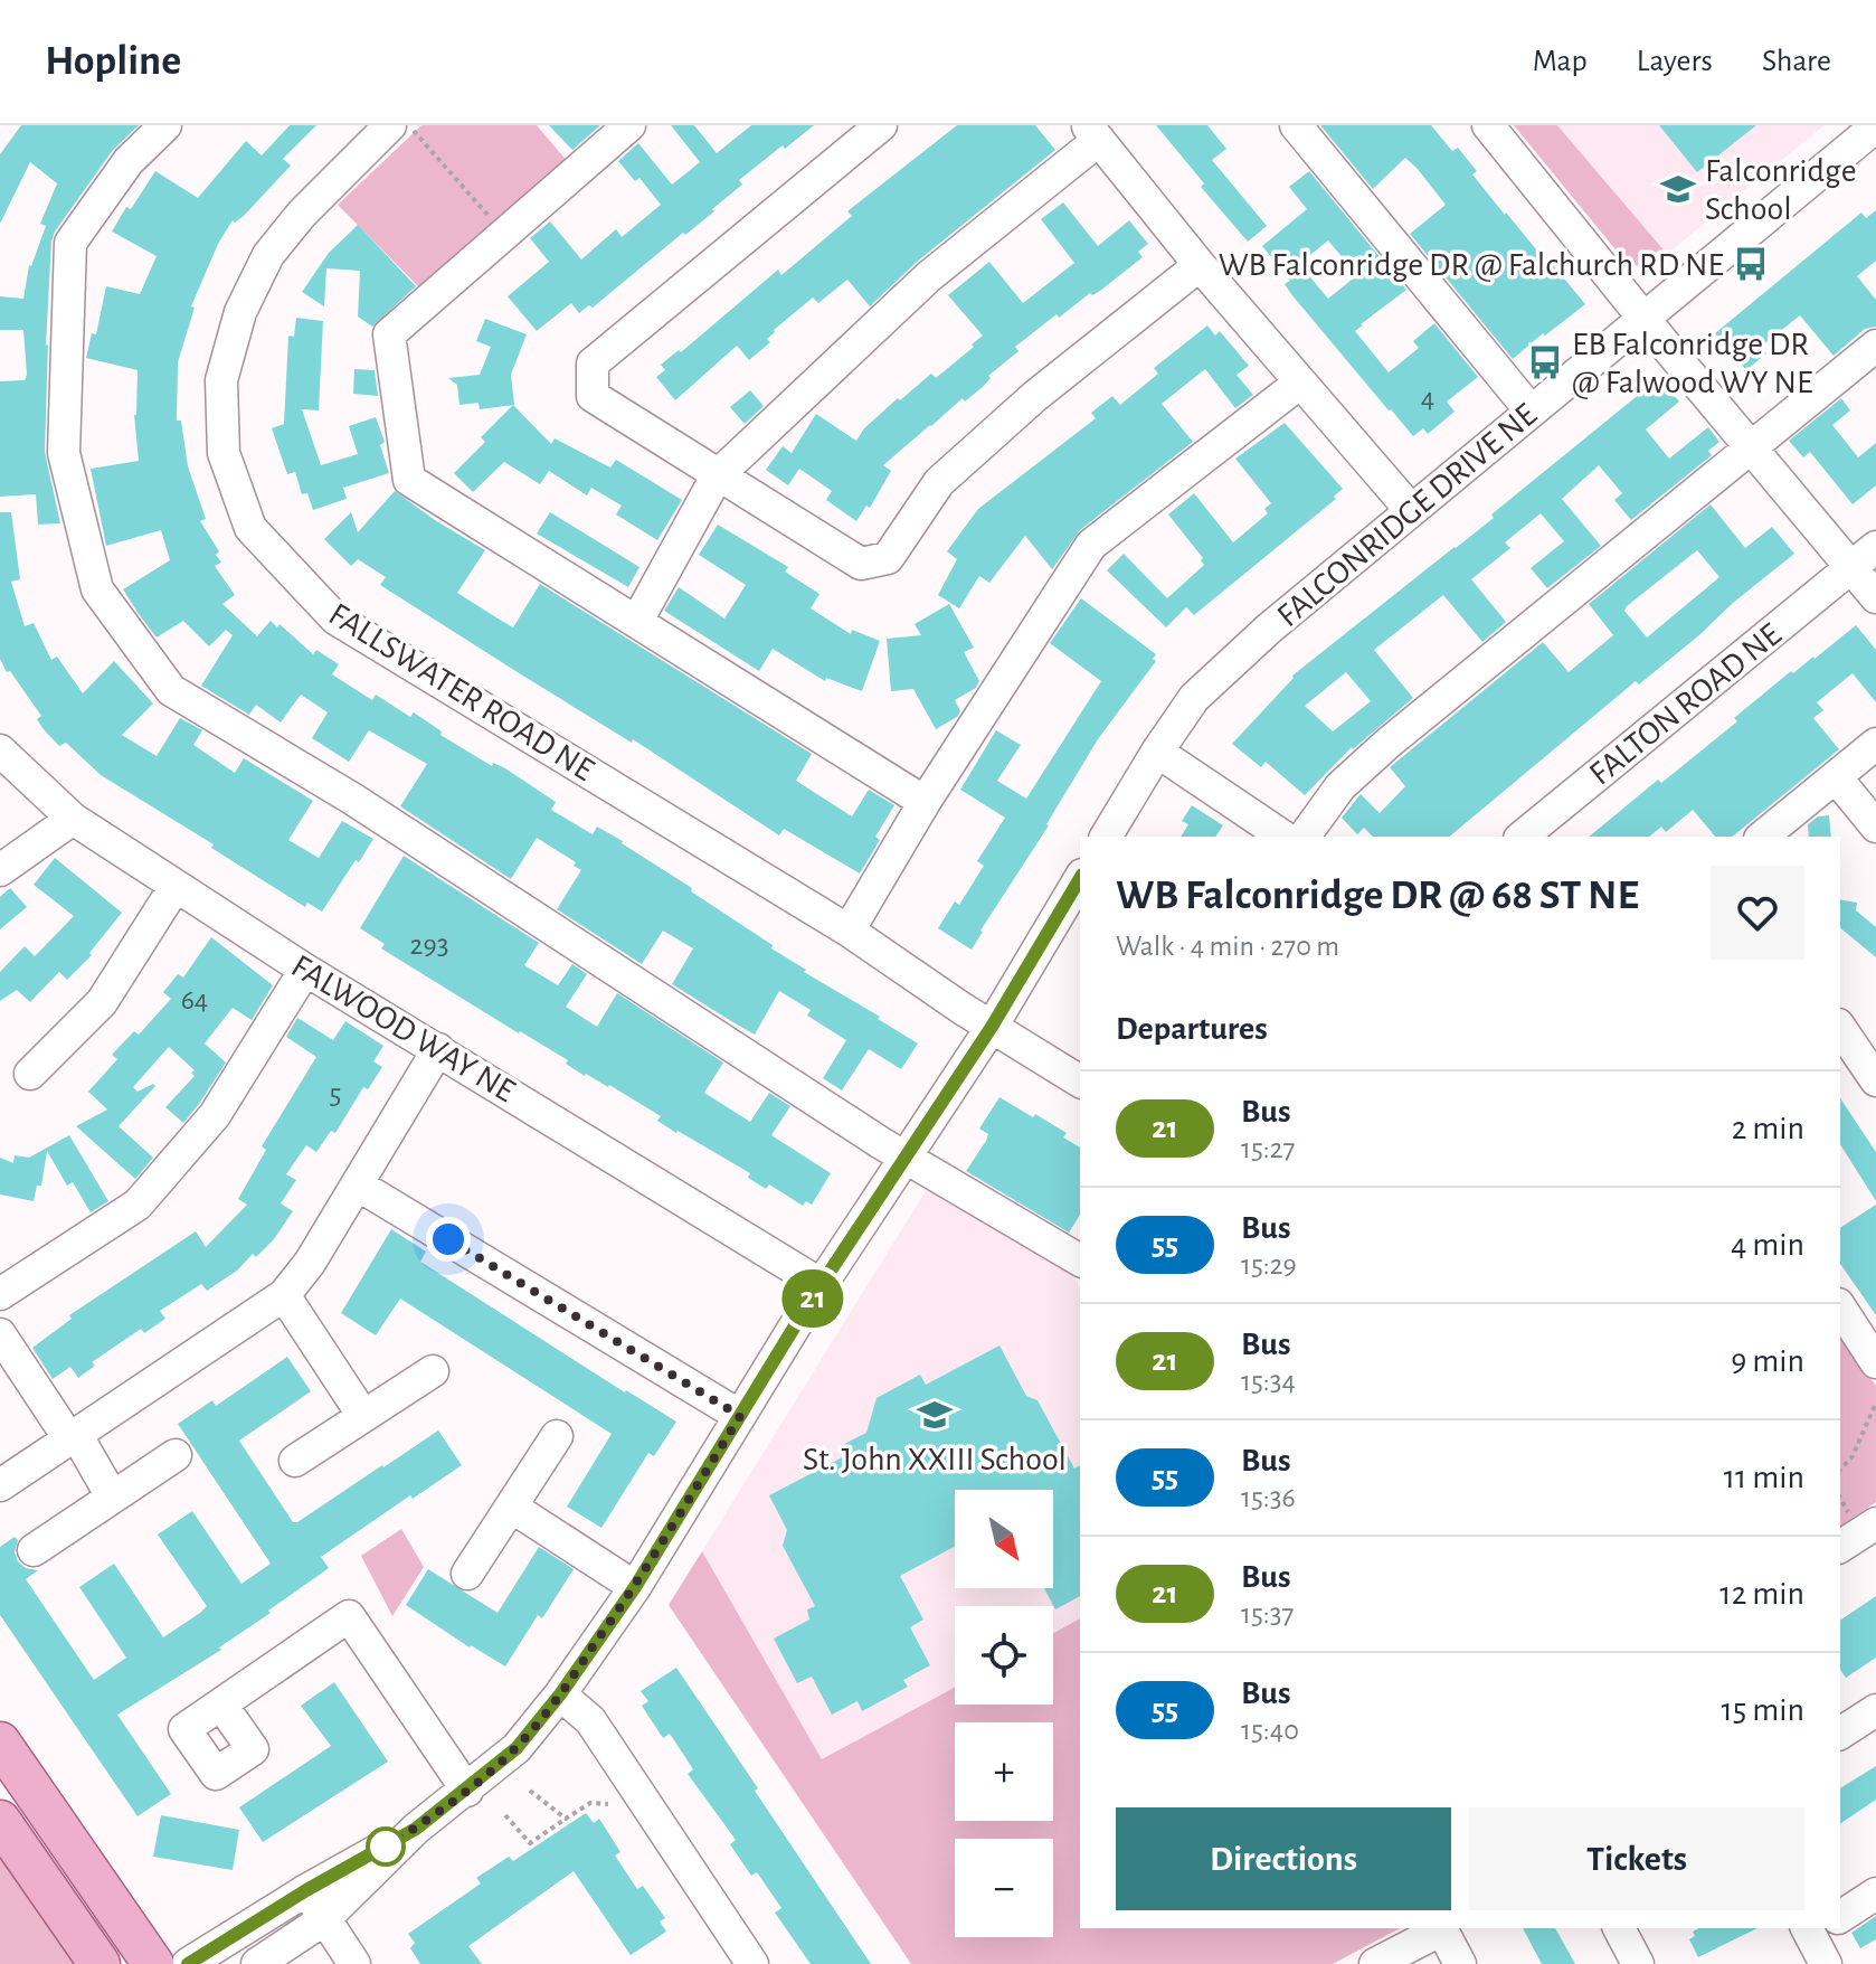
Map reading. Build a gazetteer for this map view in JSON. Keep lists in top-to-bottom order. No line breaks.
{"streets":{"street":["FALCONRIDGE DRIVE NE","FALLSWATER ROAD NE","FALTON ROAD NE","FALWOOD WAY NE"]},"places":{"school or university":["Falconridge School","St. John XXIII School"],"bus stop":["WB Falconridge DR @ Falchurch RD NE","EB Falconridge DR @ Falwood WY NE"]},"lines":["bus line 21"],"house_numbers":["4","293","64","5"],"north":"bottom right","page":{"header":"Hopline","nav":["Map","Layers","Share"],"on_map":"21","heading":[["WB Falconridge DR @ 68 ST NE","Walk · 4 min · 270 m"],"Departures"],"list":[{"mark":"21","name":"Bus","note":"15:27","value":"2 min"},{"mark":"55","name":"Bus","note":"15:29","value":"4 min"},{"mark":"21","name":"Bus","note":"15:34","value":"9 min"},{"mark":"55","name":"Bus","note":"15:36","value":"11 min"},{"mark":"21","name":"Bus","note":"15:37","value":"12 min"},{"mark":"55","name":"Bus","note":"15:40","value":"15 min"}],"map_buttons":["+","−"],"buttons":["Directions","Tickets"]}}
